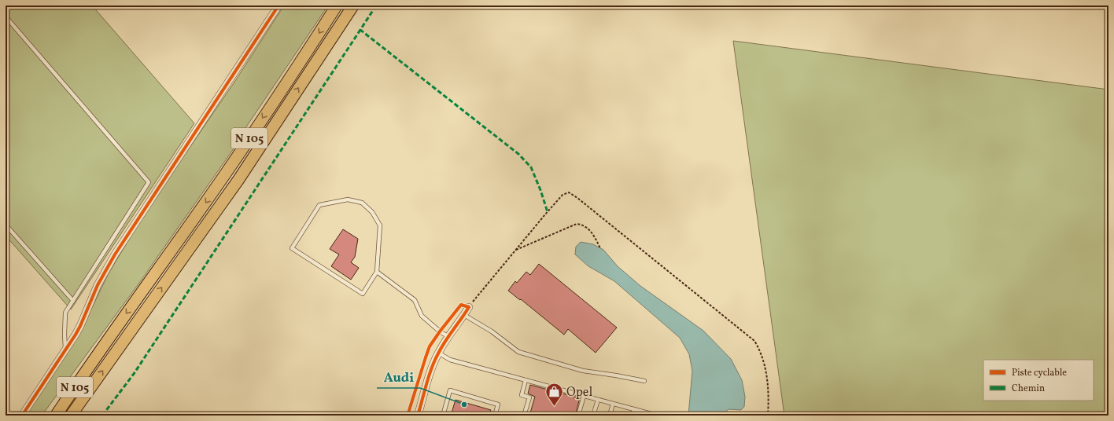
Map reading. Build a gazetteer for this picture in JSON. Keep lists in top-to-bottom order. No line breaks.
{"streets":{"highway":["N 105"]},"places":{"other":["Audi"],"shop":["Opel"]},"legend":["Piste cyclable","Chemin"]}
